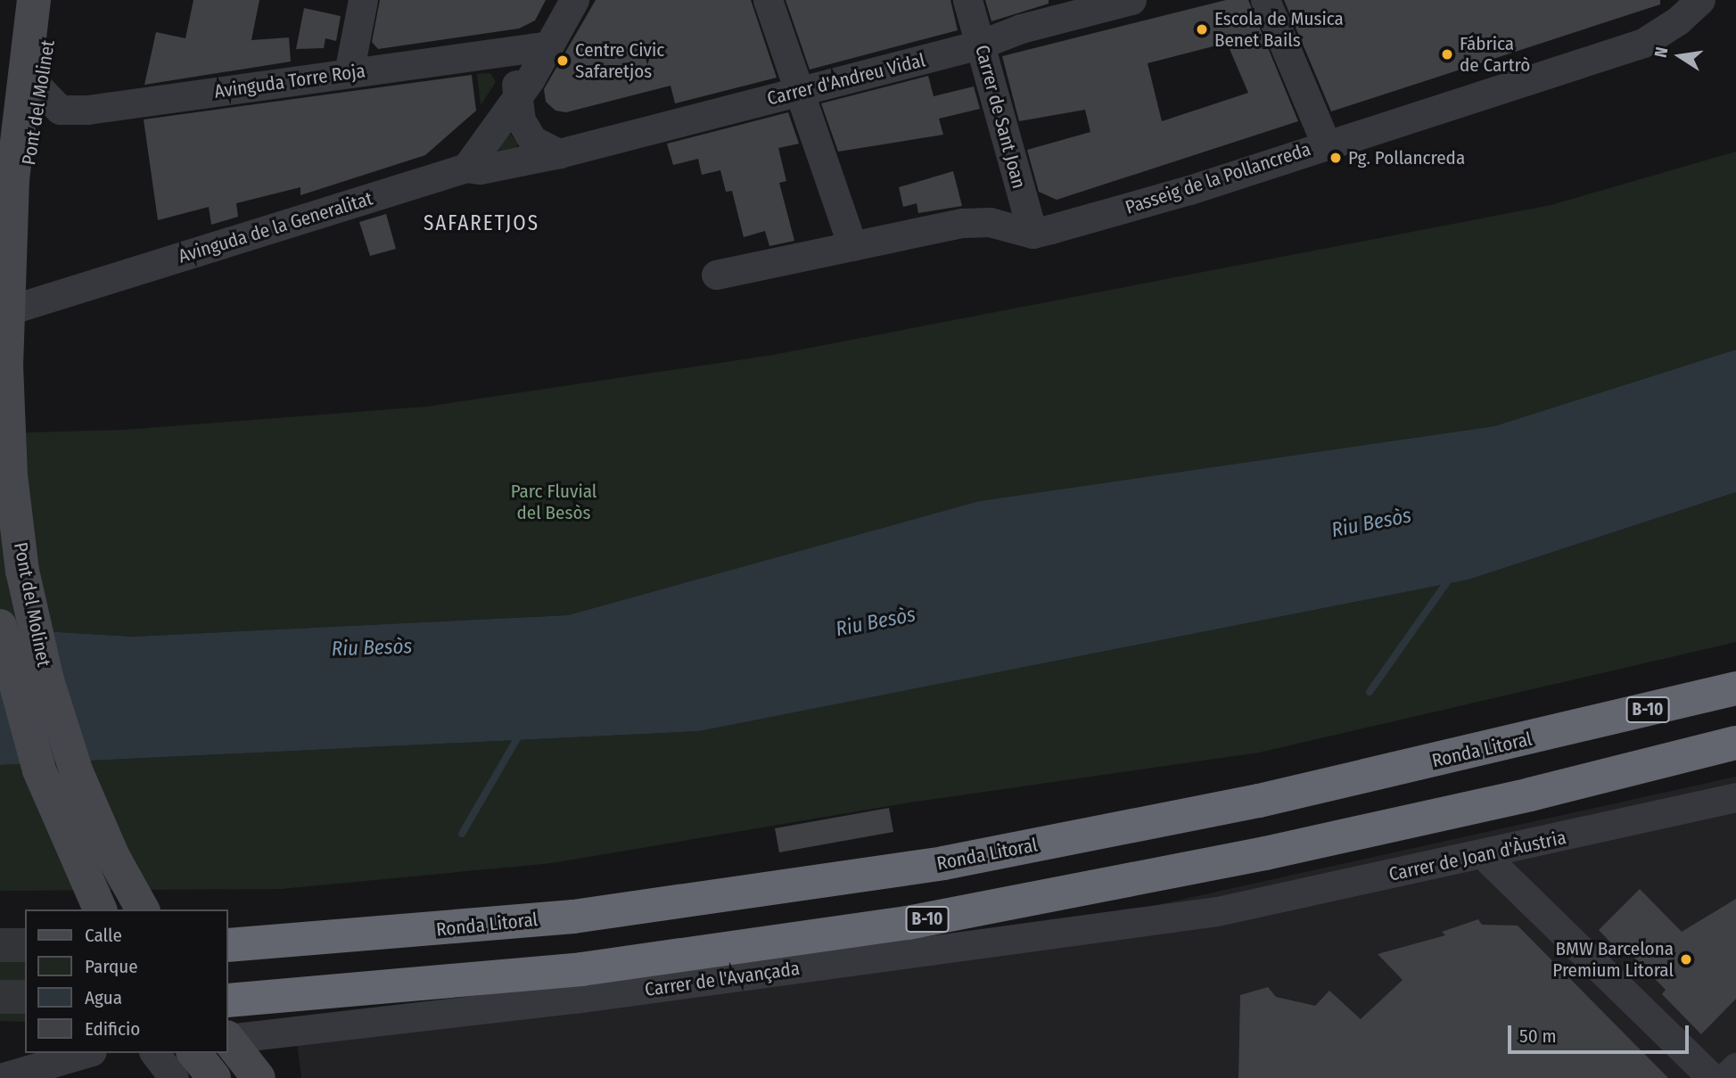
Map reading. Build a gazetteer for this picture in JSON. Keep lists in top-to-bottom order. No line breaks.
{"streets":{"highway":["B-10","Ronda Litoral"],"street":["Carrer d'Andreu Vidal","Avinguda Torre Roja","Pont del Molinet","Carrer de Sant Joan","Passeig de la Pollancreda","Avinguda de la Generalitat","Carrer de Joan d'Àustria","Carrer de l'Avançada"]},"crossings":[["Carrer d'Andreu Vidal","Carrer de Sant Joan"],["Carrer d'Andreu Vidal","Avinguda de la Generalitat"],["Avinguda Torre Roja","Pont del Molinet"],["Carrer de Sant Joan","Passeig de la Pollancreda"],["Carrer de Joan d'Àustria","Carrer de l'Avançada"]],"districts":["SAFARETJOS"],"water":["Riu Besòs"],"parks":["Parc Fluvial del Besòs"],"places":["Escola de Musica Benet Bails","Fábrica de Cartrò","Centre Civic Safaretjos","Pg. Pollancreda","BMW Barcelona Premium Litoral"],"legend":["Calle","Parque","Agua","Edificio"],"scale_bar":"50 m","north":"left"}
